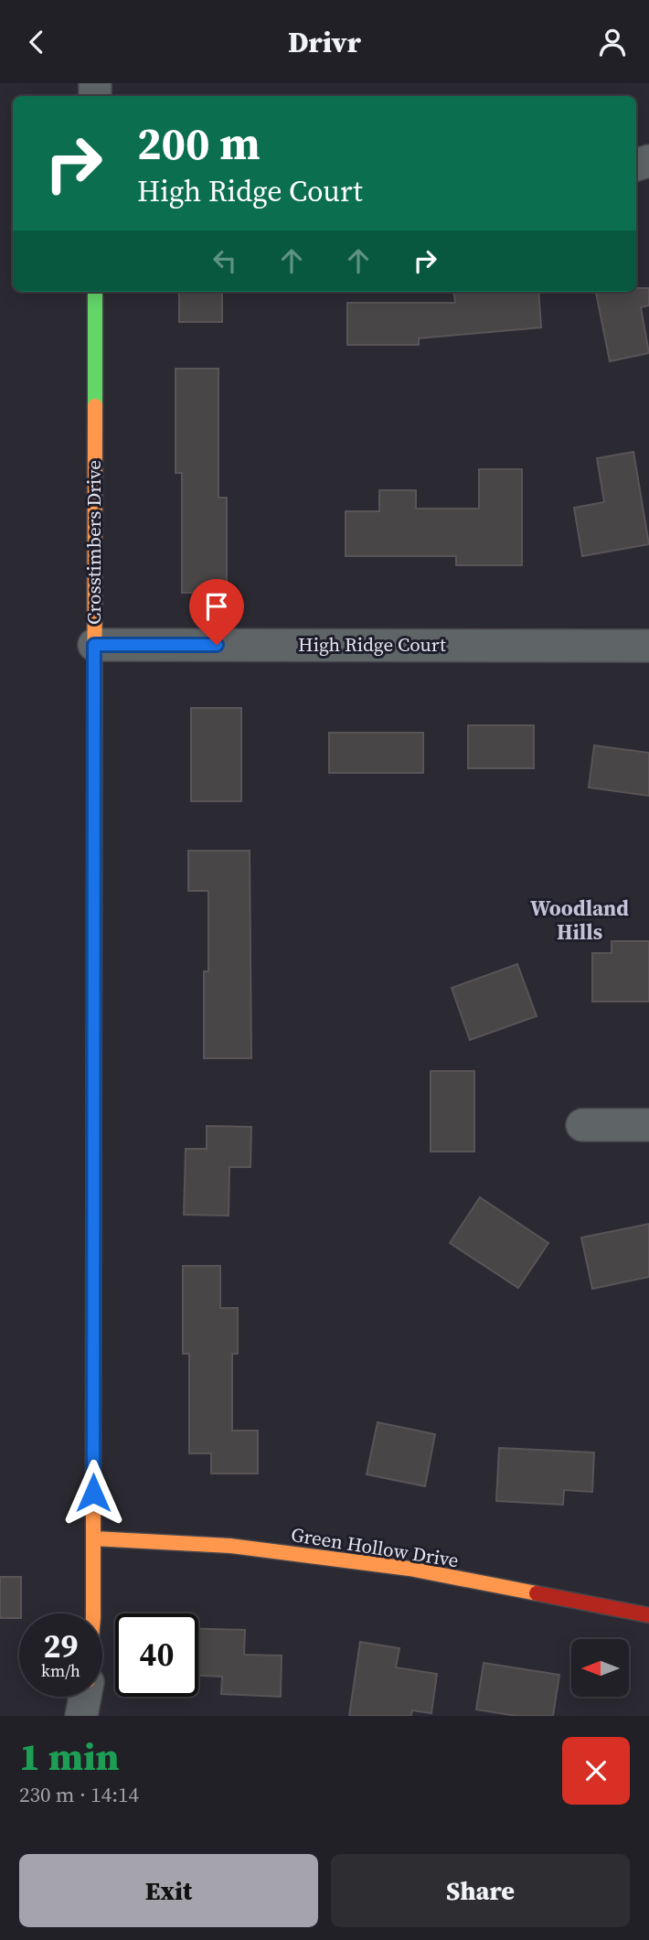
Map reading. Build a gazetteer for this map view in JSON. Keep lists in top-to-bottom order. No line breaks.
{"streets":{"street":["Crosstimbers Drive","High Ridge Court","Green Hollow Drive"]},"crossings":[["Crosstimbers Drive","High Ridge Court"],["Crosstimbers Drive","Green Hollow Drive"]],"districts":["Woodland Hills"],"north":"left","page":{"header":"Drivr","turn":["200 m","High Ridge Court"],"speed":"29 km/h","limit":"40","heading":["1 min","230 m · 14:14"],"buttons":["Exit","Share"]}}
